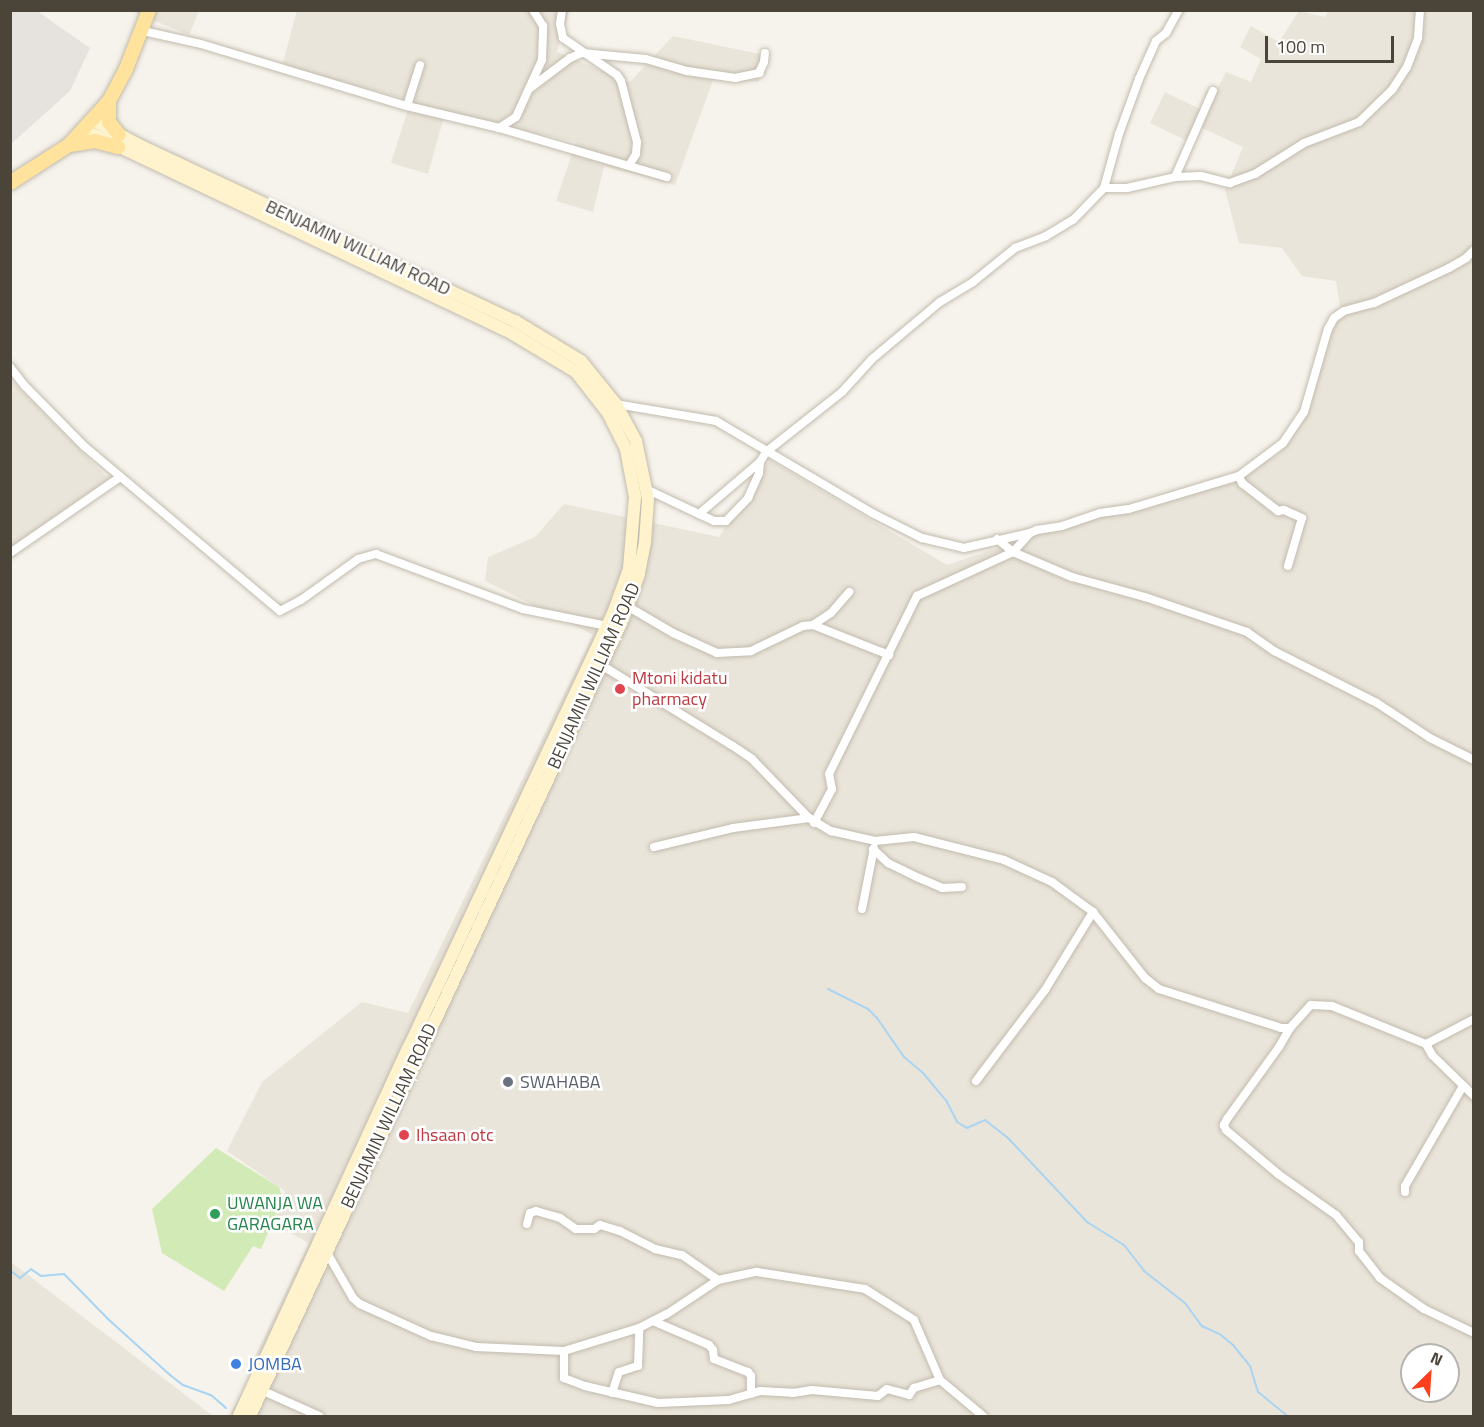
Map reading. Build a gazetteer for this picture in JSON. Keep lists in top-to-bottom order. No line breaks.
{"streets":{"main road":["BENJAMIN WILLIAM ROAD"]},"places":["Mtoni kidatu pharmacy","SWAHABA","Ihsaan otc","UWANJA WA GARAGARA","JOMBA"],"scale_bar":"100 m","north":"top right"}
